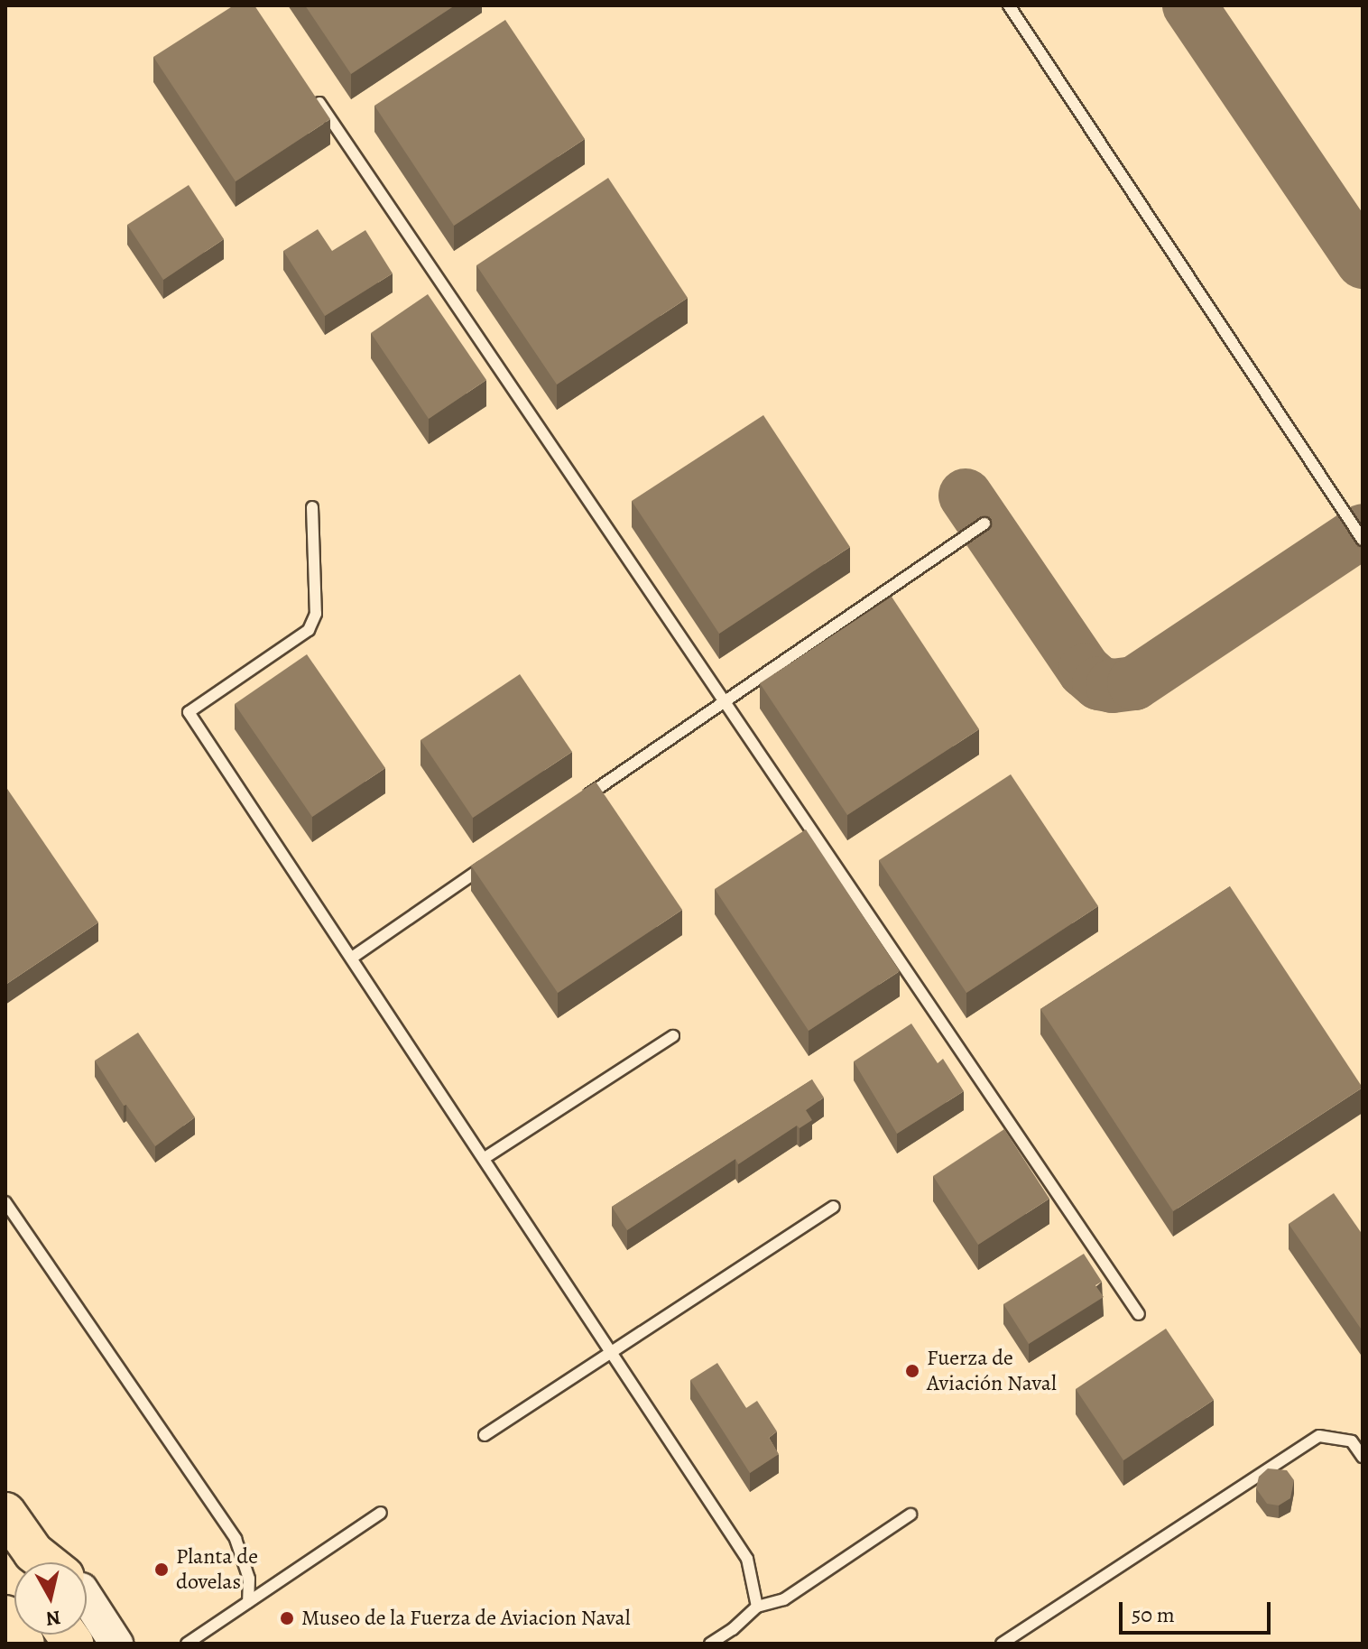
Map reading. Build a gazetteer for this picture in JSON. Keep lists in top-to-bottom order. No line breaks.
{"places":["Fuerza de Aviación Naval","Planta de dovelas","Museo de la Fuerza de Aviacion Naval"],"scale_bar":"50 m","north":"bottom"}
